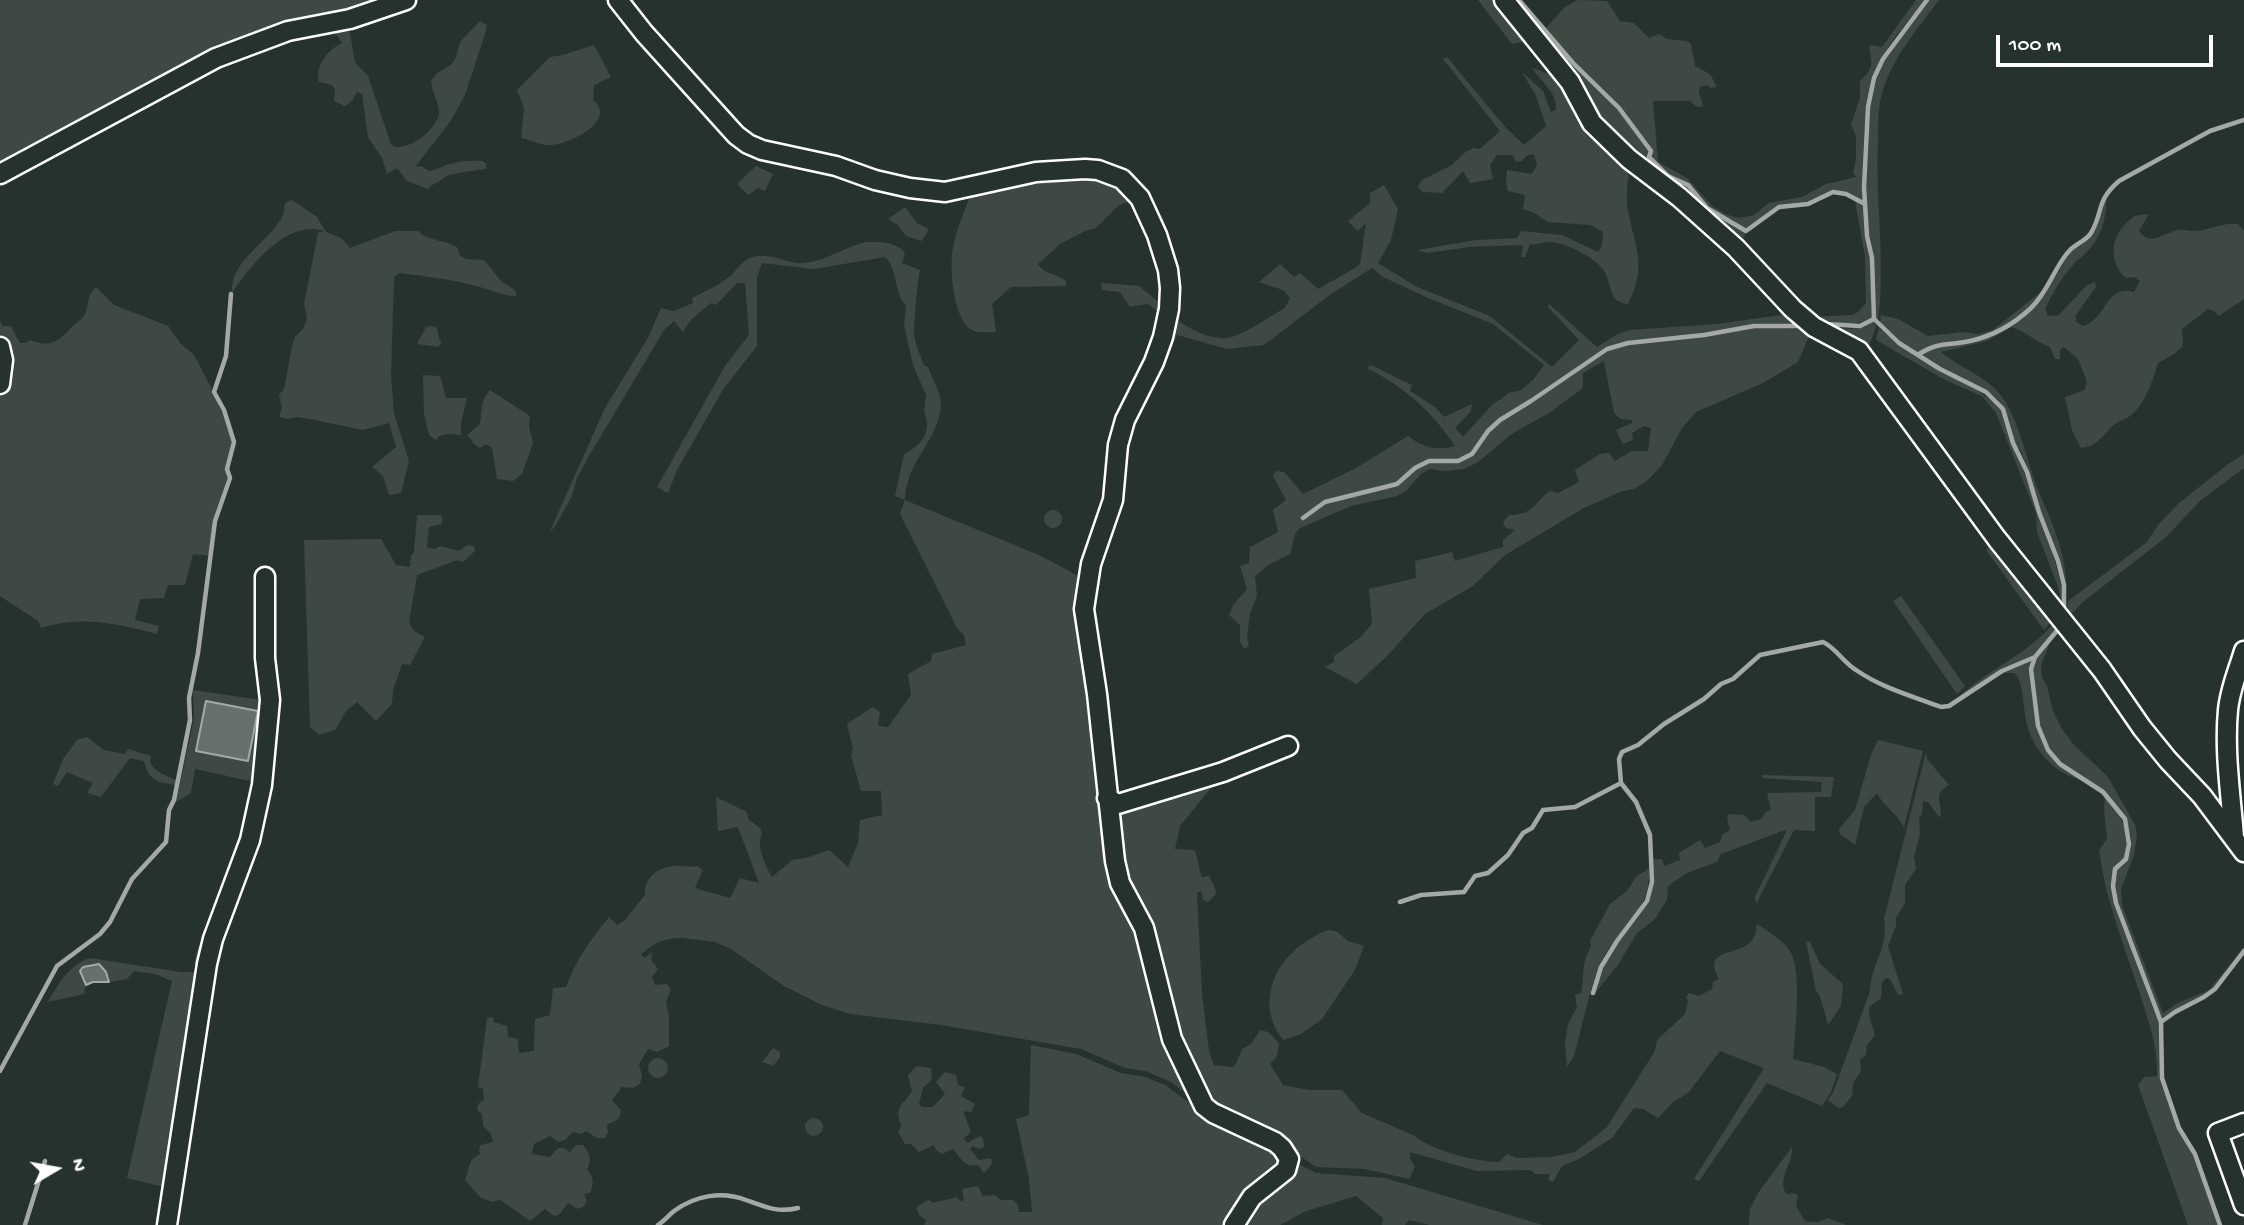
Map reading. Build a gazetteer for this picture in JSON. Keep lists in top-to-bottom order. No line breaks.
{"scale_bar":"100 m","north":"right"}
